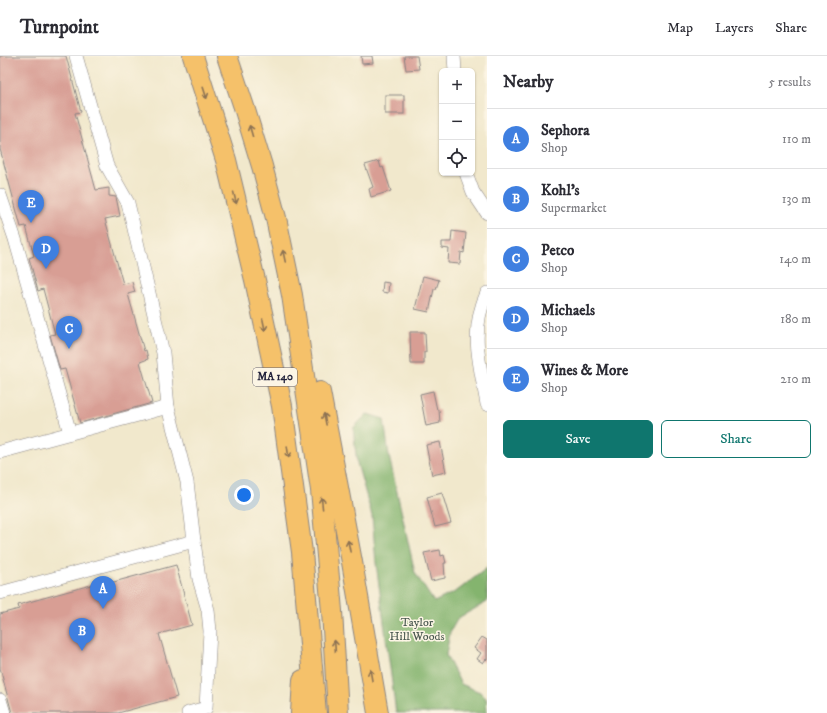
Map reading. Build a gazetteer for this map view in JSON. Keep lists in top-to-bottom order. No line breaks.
{"streets":{"highway":["MA 140"]},"parks":["Taylor Hill Woods"],"page":{"header":"Turnpoint","nav":["Map","Layers","Share"],"heading":["Nearby","5 results"],"map_buttons":["+","−"],"list":[{"mark":"A","name":"Sephora","note":"Shop","value":"110 m"},{"mark":"B","name":"Kohl's","note":"Supermarket","value":"130 m"},{"mark":"C","name":"Petco","note":"Shop","value":"140 m"},{"mark":"D","name":"Michaels","note":"Shop","value":"180 m"},{"mark":"E","name":"Wines & More","note":"Shop","value":"210 m"}],"pins":["E","D","C","A","B"],"buttons":["Save","Share"]}}
